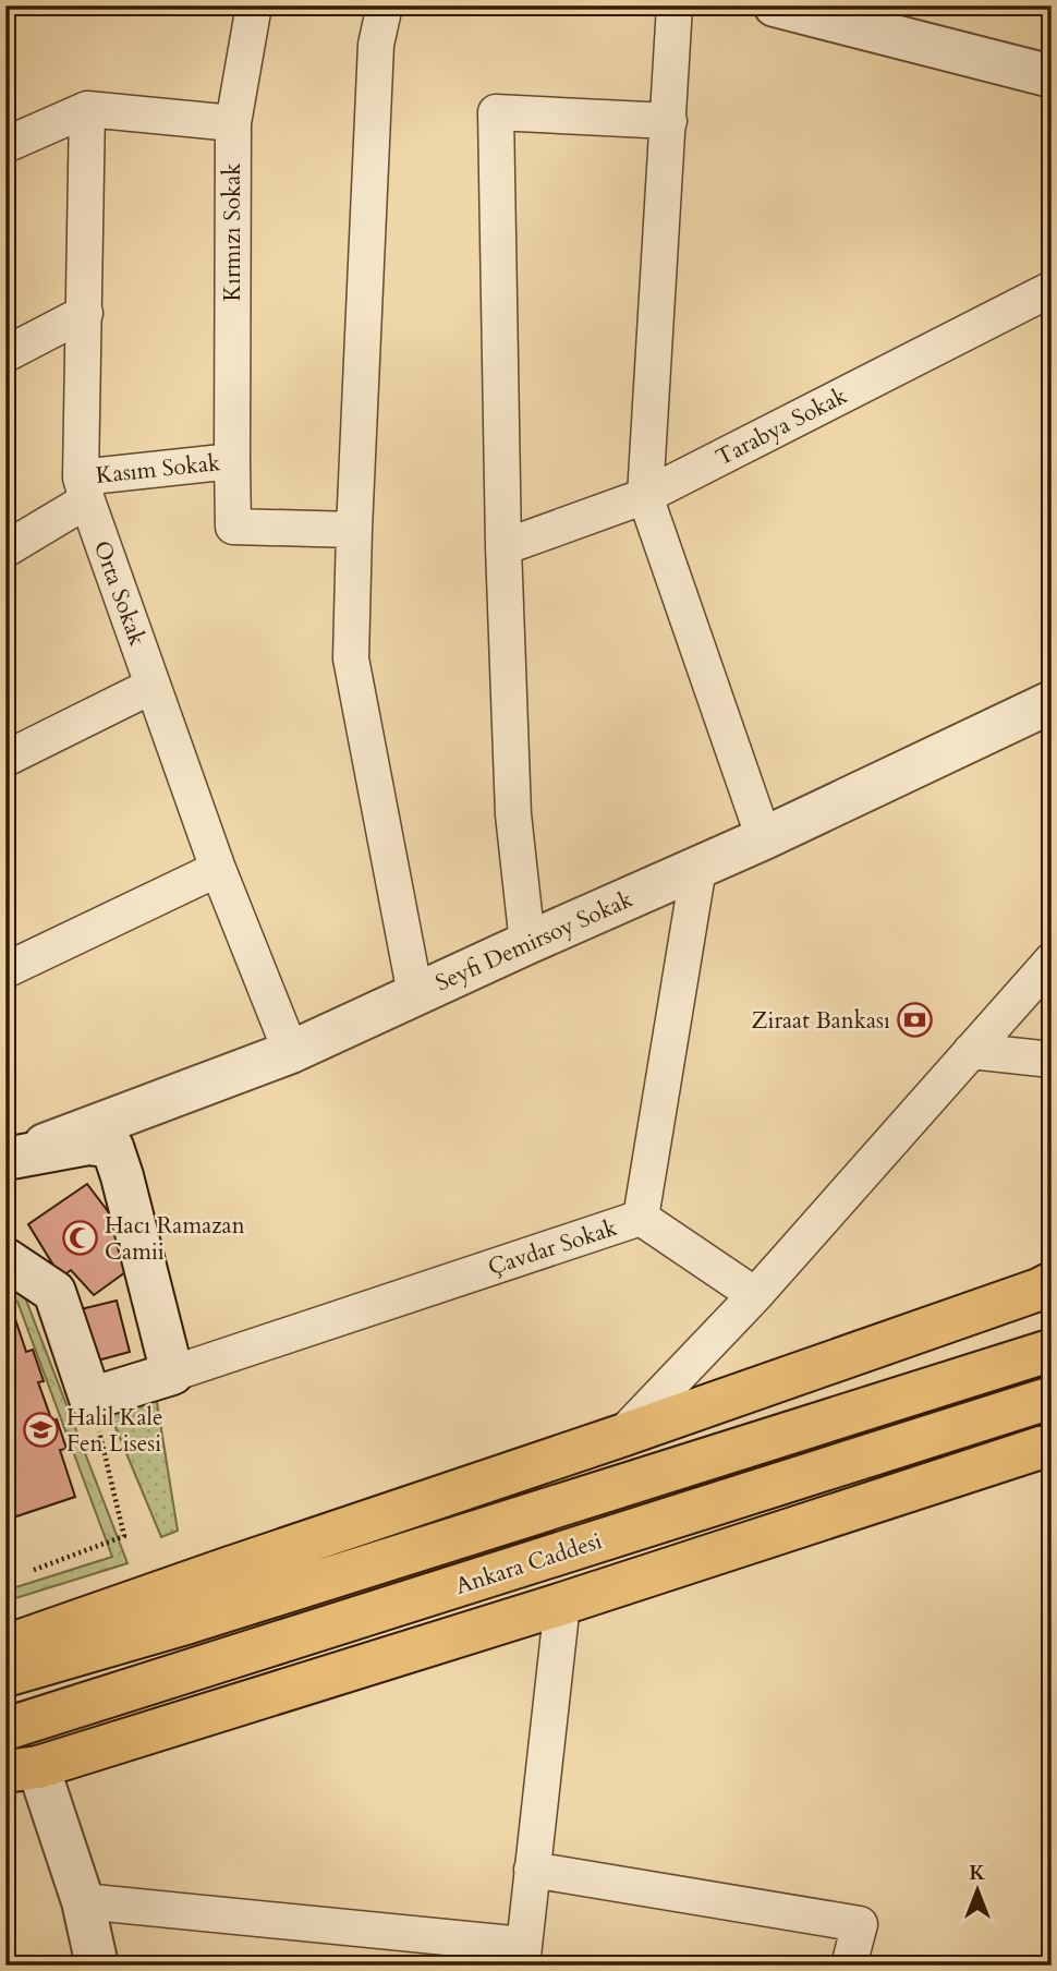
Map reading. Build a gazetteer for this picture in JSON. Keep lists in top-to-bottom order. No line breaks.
{"streets":{"highway":["Ankara Caddesi"],"street":["Kırmızı Sokak","Tarabya Sokak","Kasım Sokak","Orta Sokak","Seyfi Demirsoy Sokak","Çavdar Sokak"]},"crossings":[["Kırmızı Sokak","Kasım Sokak"],["Kasım Sokak","Orta Sokak"],["Orta Sokak","Seyfi Demirsoy Sokak"],["Seyfi Demirsoy Sokak","Çavdar Sokak"]],"places":{"bank":["Ziraat Bankası"],"mosque":["Hacı Ramazan Camii"],"school or university":["Halil Kale Fen Lisesi"]},"north":"top"}
